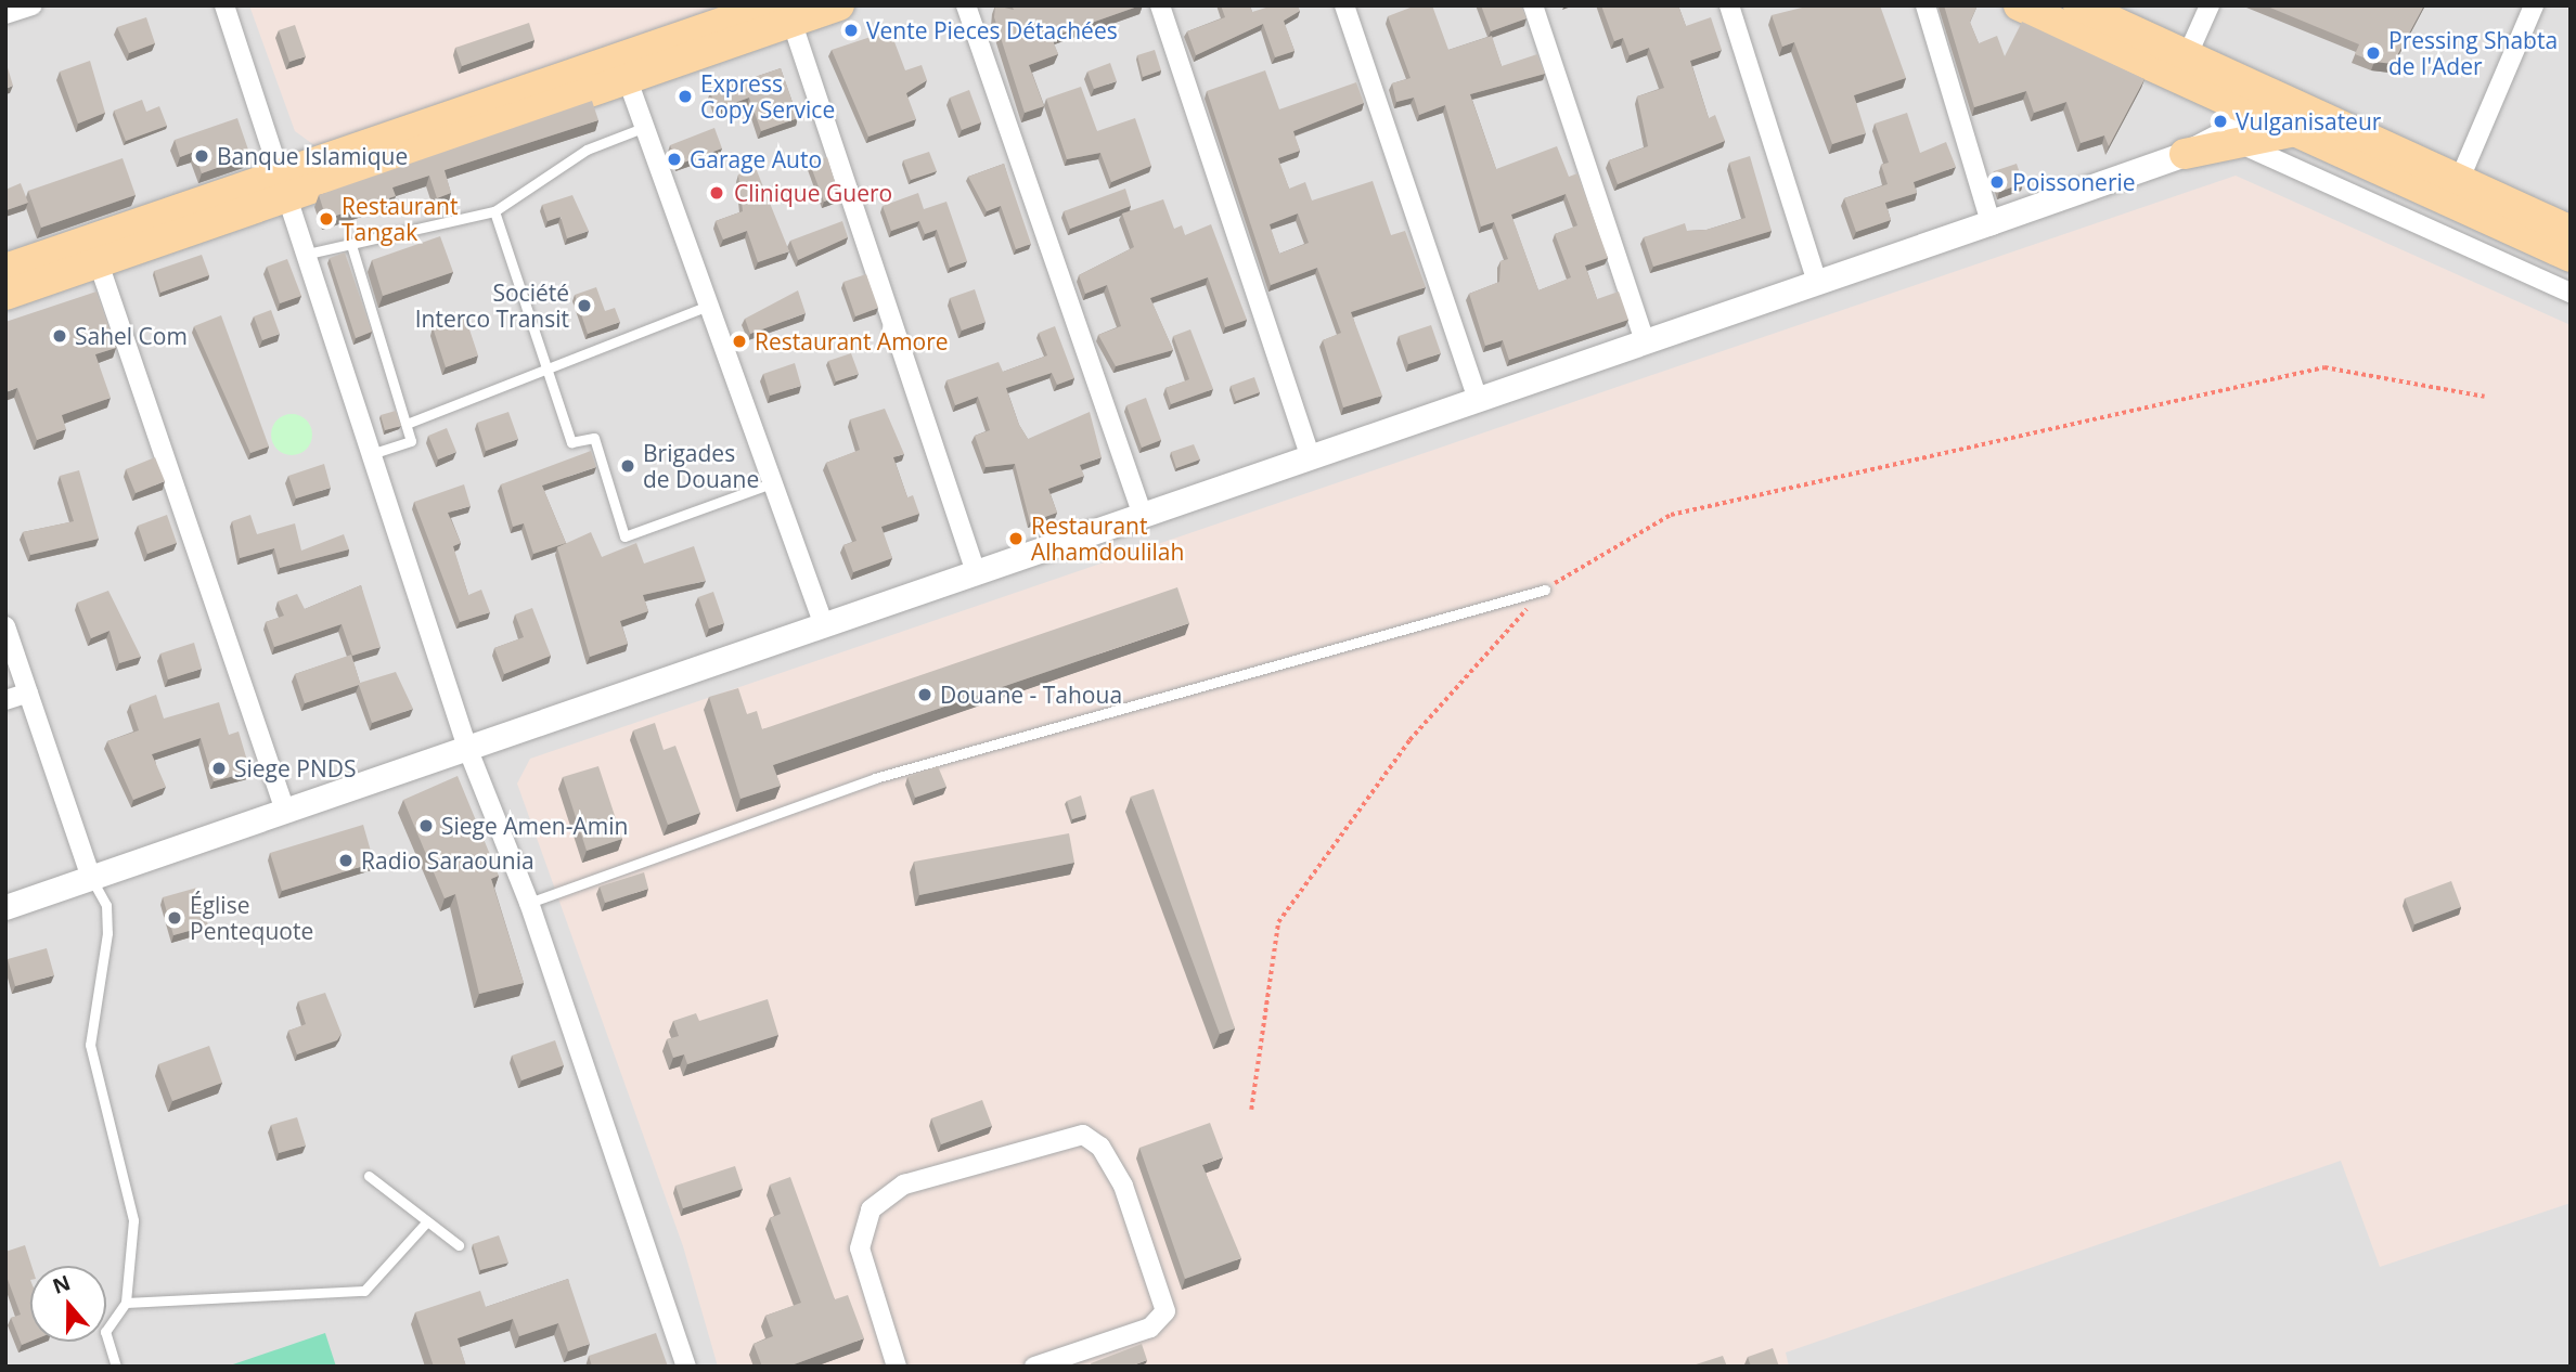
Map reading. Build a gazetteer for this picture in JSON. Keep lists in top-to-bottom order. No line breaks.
{"places":["Vente Pieces Détachées","Pressing Shabta de l'Ader","Express Copy Service","Vulganisateur","Banque Islamique","Garage Auto","Poissonerie","Clinique Guero","Restaurant Tangak","Société Interco Transit","Sahel Com","Restaurant Amore","Brigades de Douane","Restaurant Alhamdoulilah","Douane - Tahoua","Siege PNDS","Siege Amen-Amin","Radio Saraounia","Église Pentequote"],"north":"top"}
